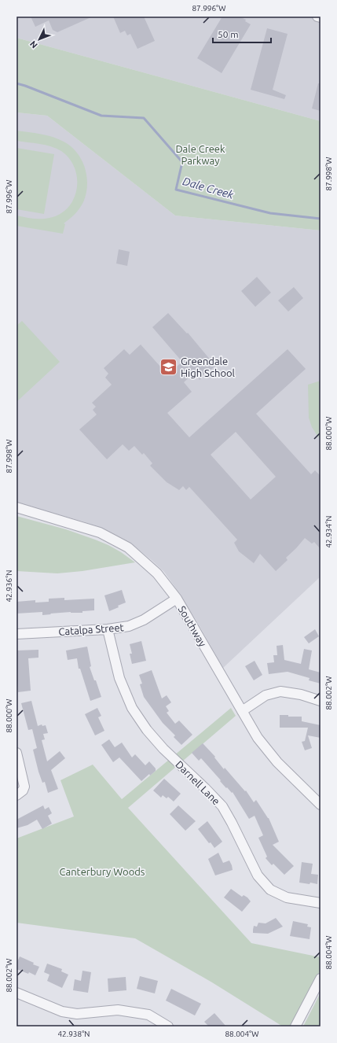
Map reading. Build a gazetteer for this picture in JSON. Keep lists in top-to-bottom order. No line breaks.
{"streets":{"street":["Southway","Catalpa Street","Darnell Lane"]},"crossings":[["Southway","Catalpa Street"],["Catalpa Street","Darnell Lane"]],"water":["Dale Creek"],"parks":["Dale Creek Parkway","Canterbury Woods"],"places":{"school or university":["Greendale High School"]},"scale_bar":"50 m","north":"bottom left","coordinates":["87.996°W","87.998°W","88.000°W","42.934°N","42.936°N","88.002°W","88.004°W","42.938°N"]}
